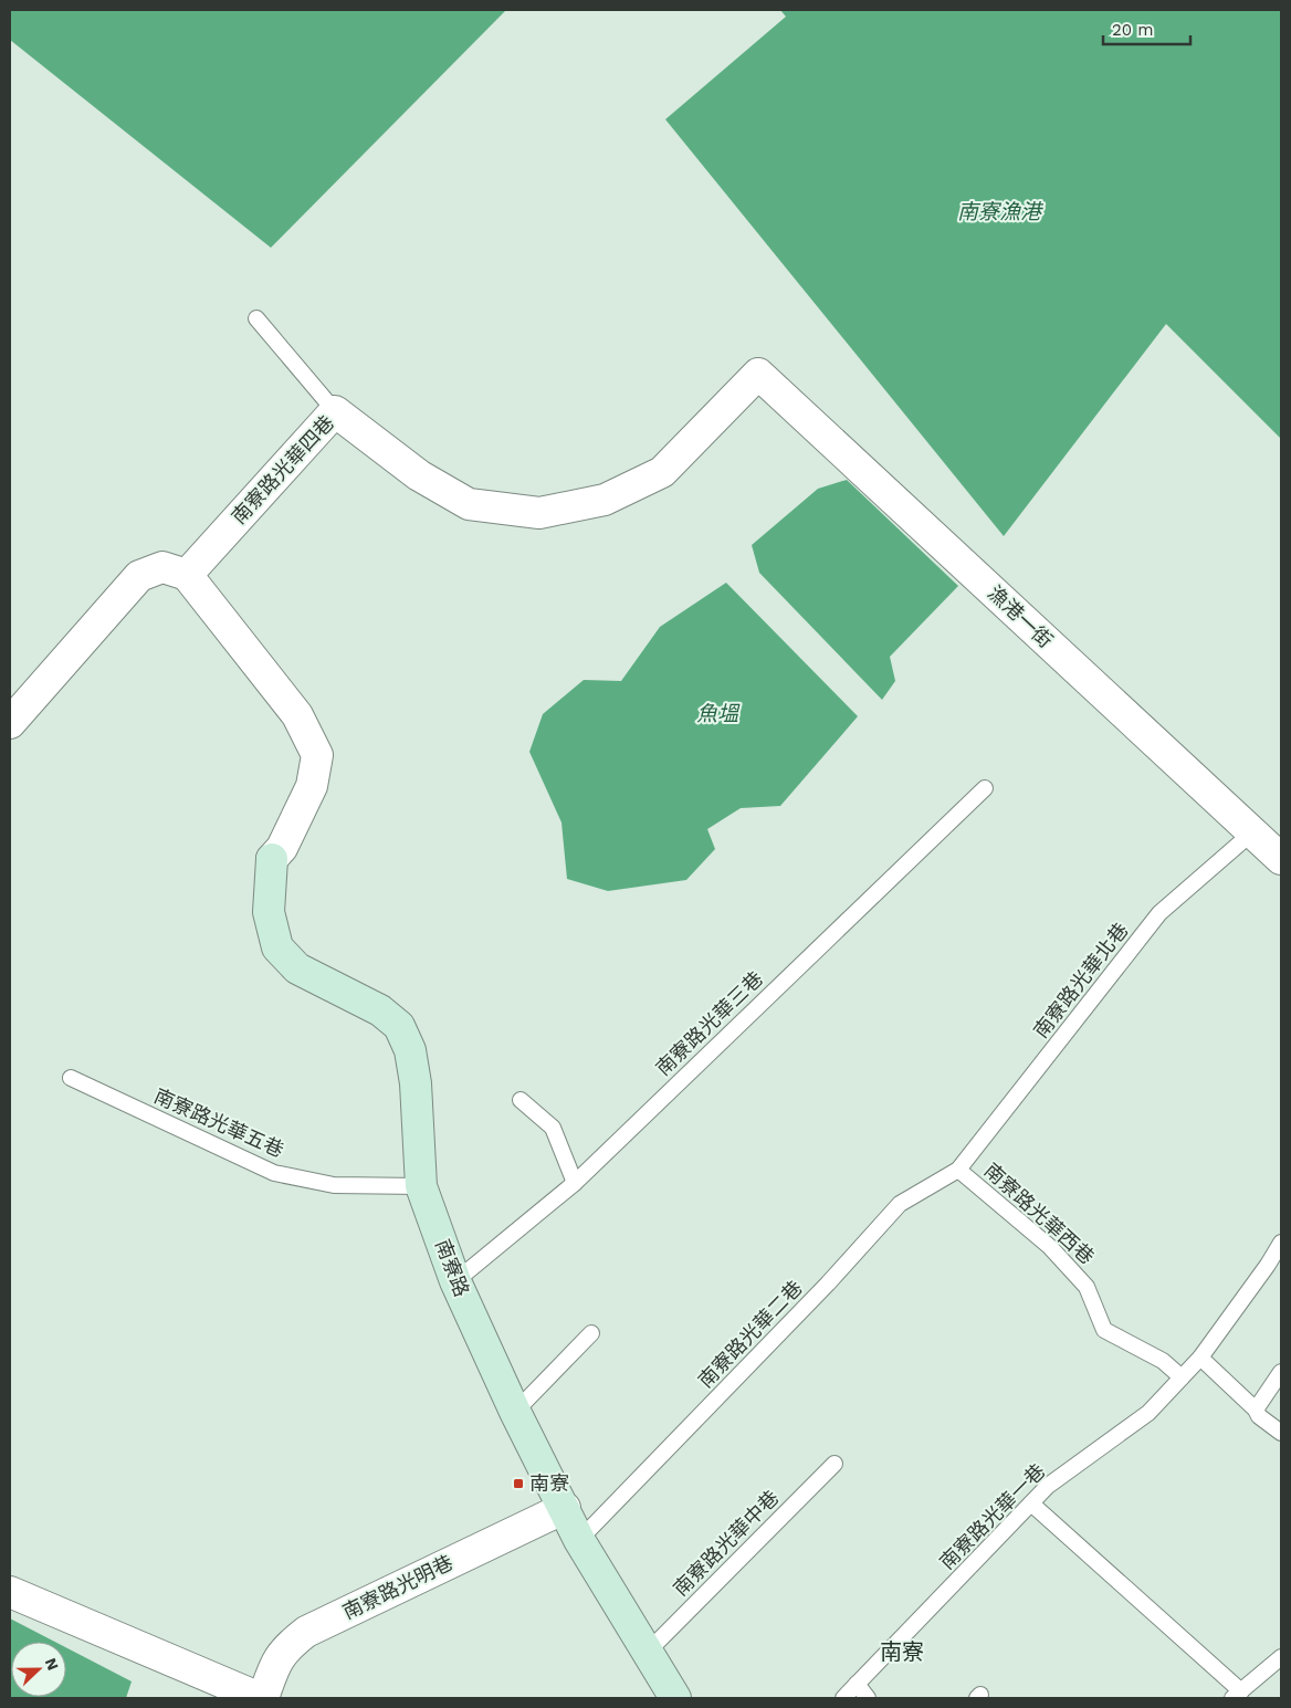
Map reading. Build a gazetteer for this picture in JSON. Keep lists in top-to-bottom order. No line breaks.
{"streets":{"street":["南寮路光華四巷","漁港一街","南寮路","南寮路光明巷"],"lane":["南寮路光華北巷","南寮路光華三巷","南寮路光華五巷","南寮路光華西巷","南寮路光華二巷","南寮路光華一巷","南寮路光華中巷"]},"crossings":[["南寮路光華四巷","漁港一街"],["南寮路光華四巷","南寮路"],["漁港一街","南寮路光華北巷"],["南寮路光華北巷","南寮路光華西巷"],["南寮路光華北巷","南寮路光華二巷"],["南寮路光華三巷","南寮路"],["南寮路光華五巷","南寮路"],["南寮路光華西巷","南寮路光華二巷"],["南寮路光華西巷","南寮路光華一巷"],["南寮路","南寮路光華二巷"],["南寮路","南寮路光華中巷"],["南寮路","南寮路光明巷"]],"districts":["南寮"],"water":["南寮漁港","魚塭"],"places":{"transit":["南寮"]},"scale_bar":"20 m","north":"right"}
